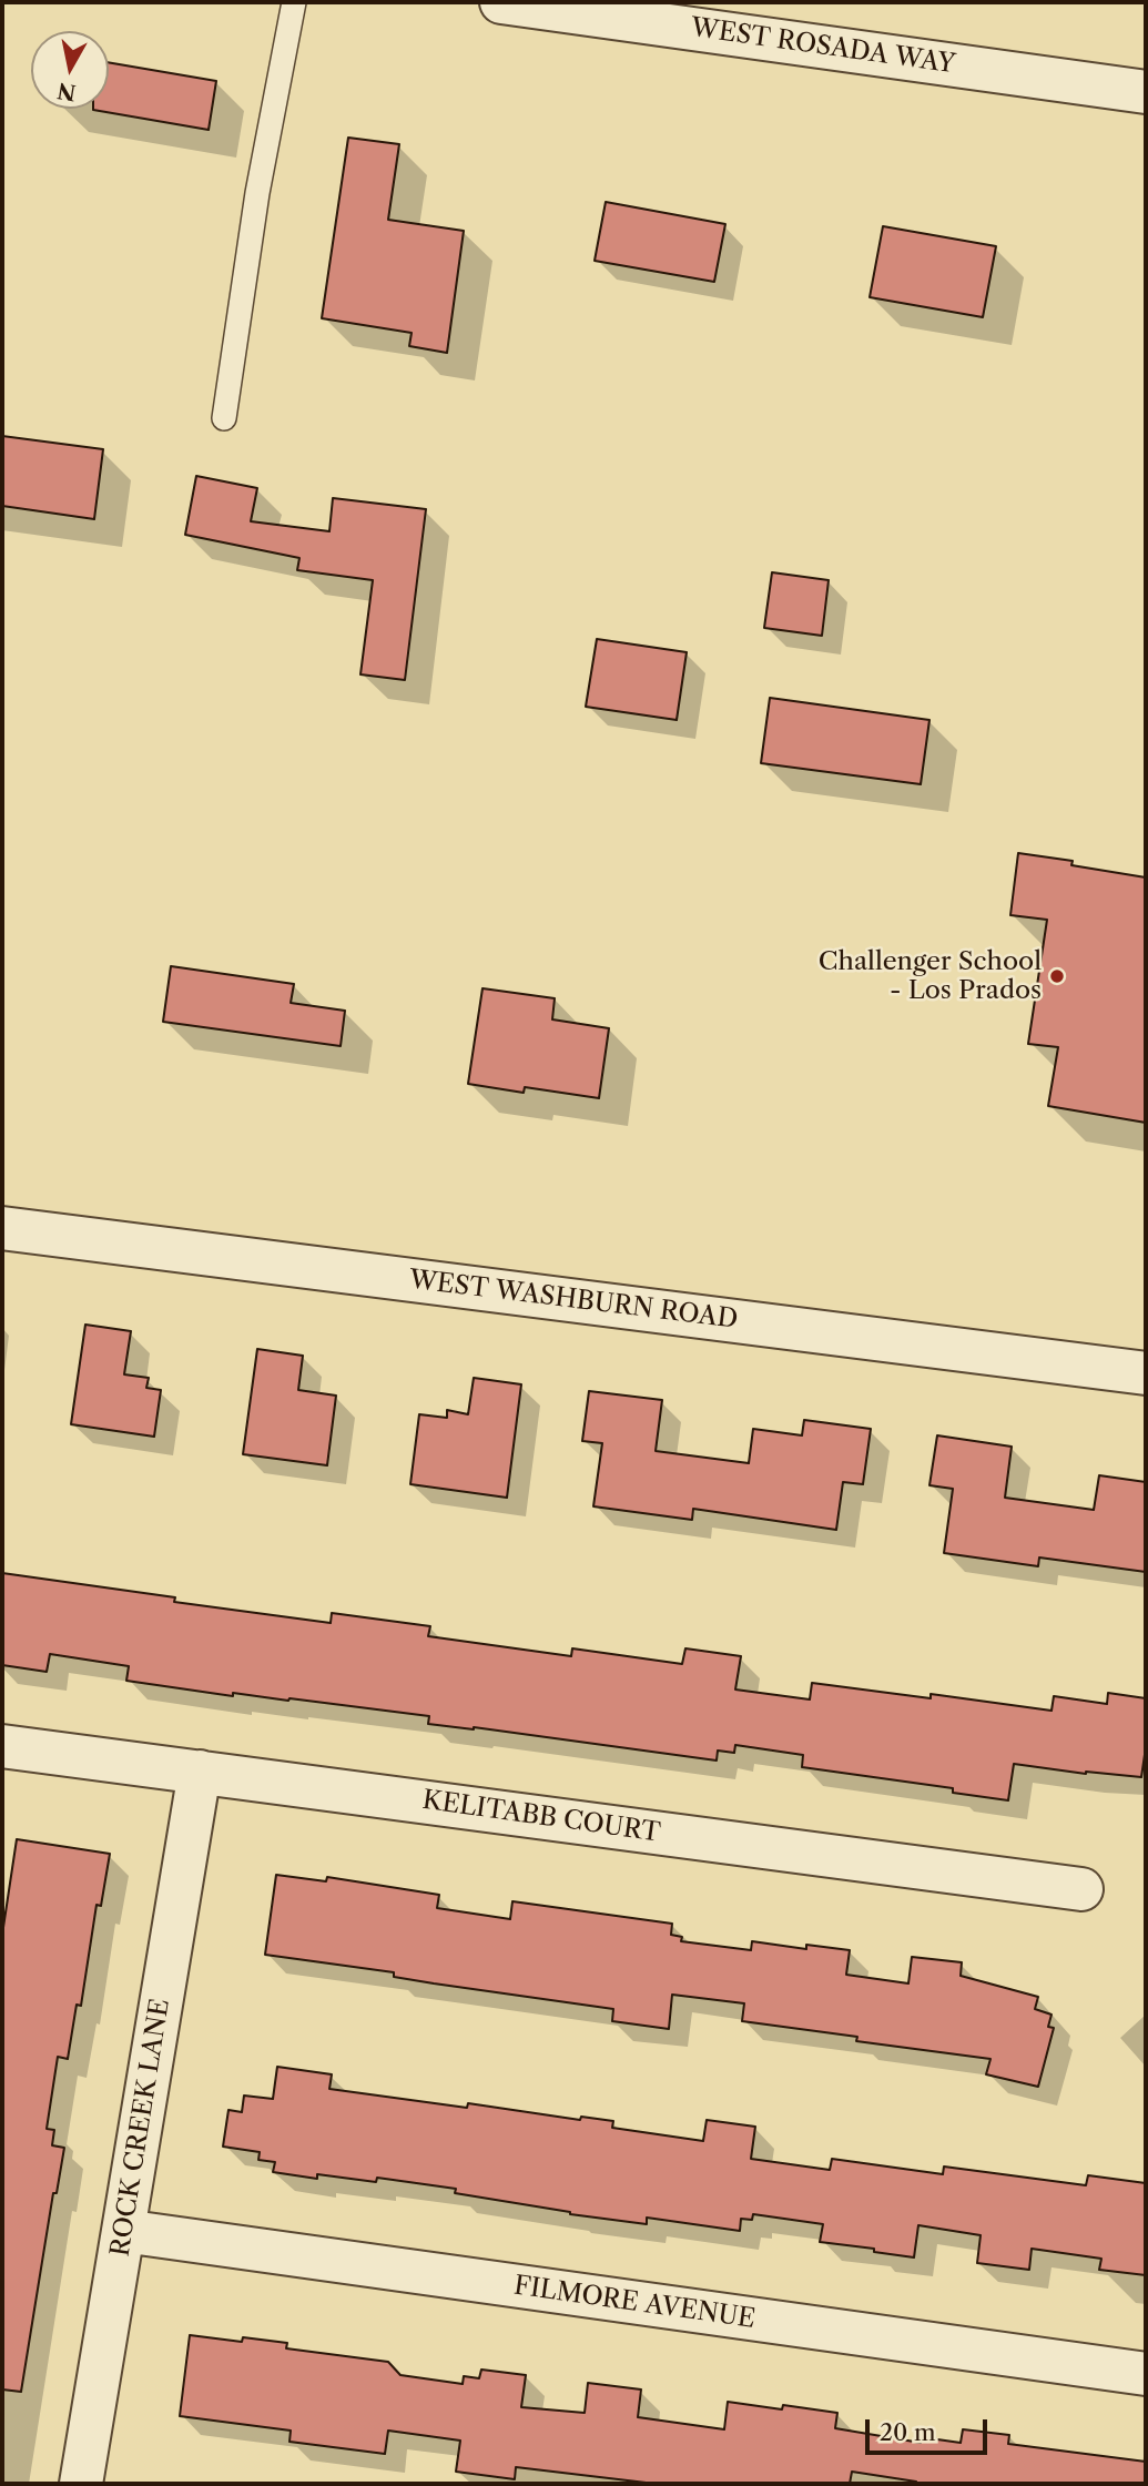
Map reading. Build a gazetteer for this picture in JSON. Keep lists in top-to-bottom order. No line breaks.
{"streets":{"street":["WEST ROSADA WAY","WEST WASHBURN ROAD","KELITABB COURT","ROCK CREEK LANE","FILMORE AVENUE"]},"crossings":[["KELITABB COURT","ROCK CREEK LANE"],["ROCK CREEK LANE","FILMORE AVENUE"]],"places":["Challenger School - Los Prados"],"scale_bar":"20 m","north":"bottom"}
